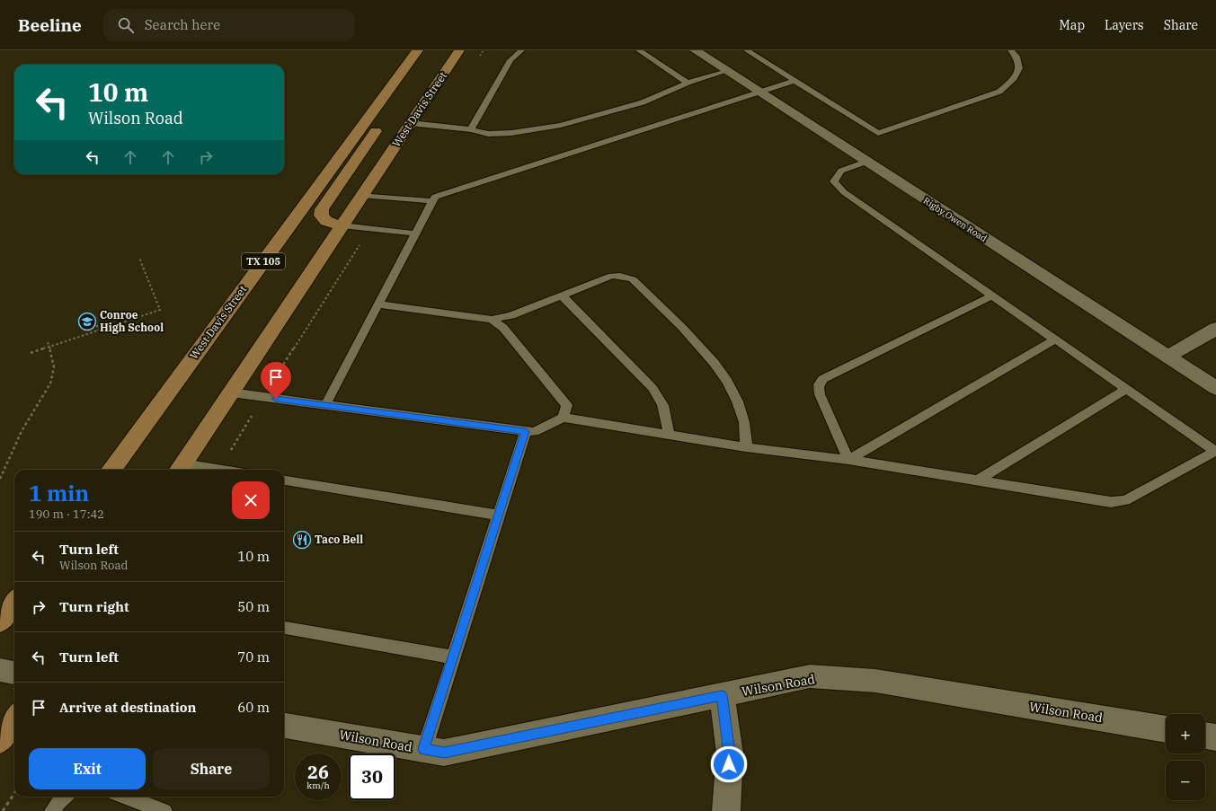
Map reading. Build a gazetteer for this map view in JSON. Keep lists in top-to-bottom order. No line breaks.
{"streets":{"main road":["West Davis Street","TX 105"],"street":["Rigby Owen Road","Wilson Road"]},"places":{"school or university":["Conroe High School"],"restaurant":["Taco Bell"]},"page":{"header":"Beeline","search":"Search here","nav":["Map","Layers","Share"],"turn":["10 m","Wilson Road"],"heading":["1 min","190 m · 17:42"],"list":[{"name":"Turn left","note":"Wilson Road","value":"10 m"},{"name":"Turn right","value":"50 m"},{"name":"Turn left","value":"70 m"},{"name":"Arrive at destination","value":"60 m"}],"map_buttons":["+","−"],"buttons":["Exit","Share"],"speed":"26 km/h","limit":"30"}}
